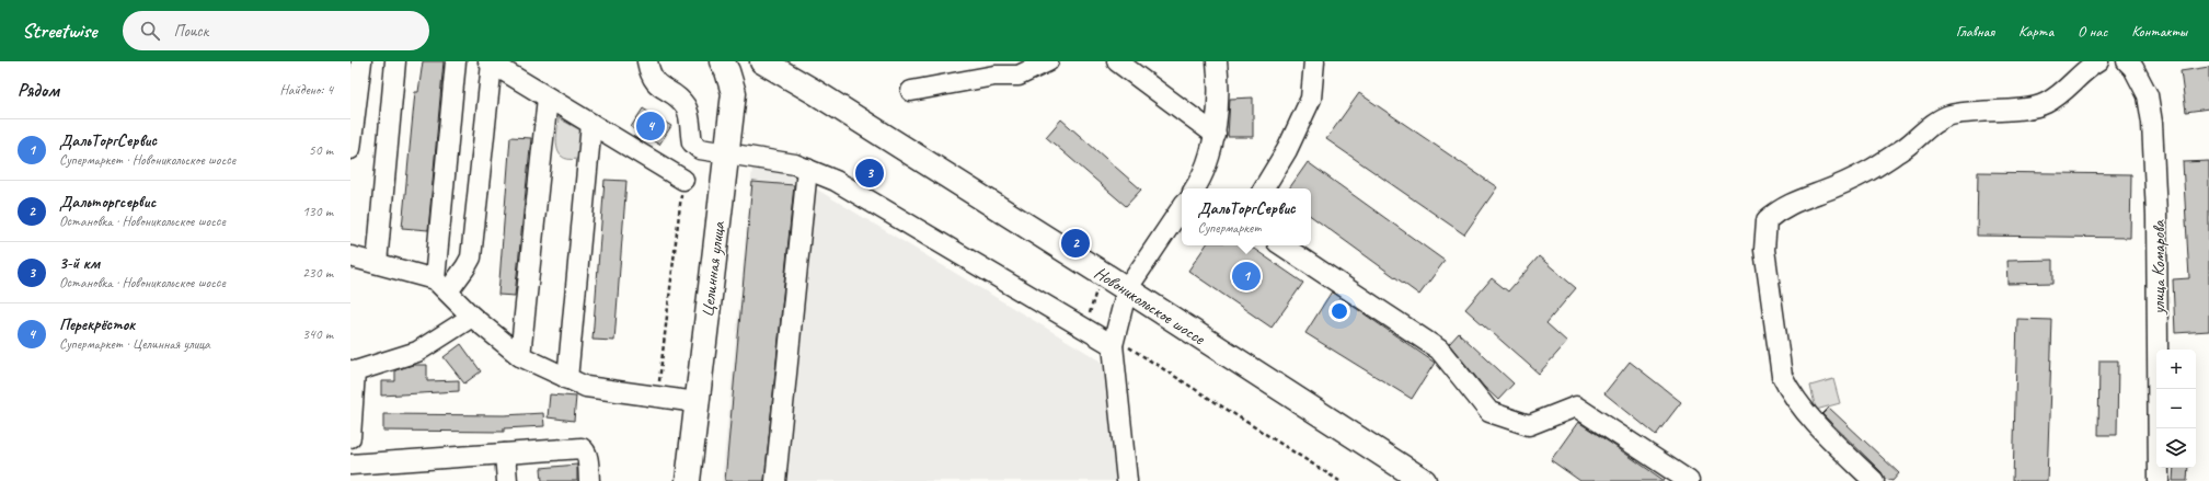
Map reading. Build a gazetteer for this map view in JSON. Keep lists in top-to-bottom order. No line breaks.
{"streets":{"main road":["Целинная улица","Новоникольское шоссе"],"street":["улица Комарова"]},"page":{"header":"Streetwise","search":"Поиск","nav":["Главная","Карта","О нас","Контакты"],"heading":["Рядом","Найдено: 4"],"pins":["4","3","2","1"],"list":[{"mark":"1","name":"ДальТоргСервис","note":"Супермаркет · Новоникольское шоссе","value":"50 m"},{"mark":"2","name":"Дальторгсервис","note":"Остановка · Новоникольское шоссе","value":"130 m"},{"mark":"3","name":"3-й км","note":"Остановка · Новоникольское шоссе","value":"230 m"},{"mark":"4","name":"Перекрёсток","note":"Супермаркет · Целинная улица","value":"340 m"}],"popup":["ДальТоргСервис","Супермаркет"],"map_buttons":["+","−"]}}
